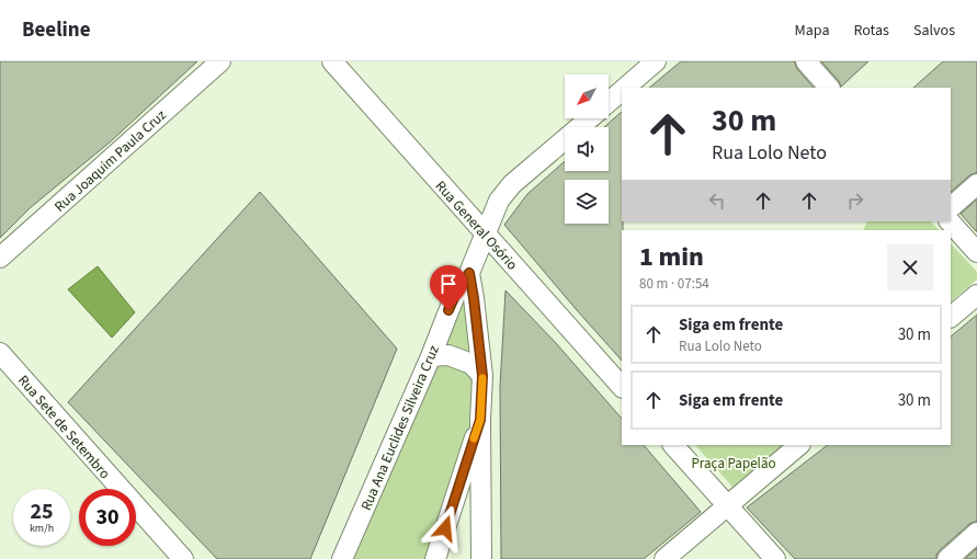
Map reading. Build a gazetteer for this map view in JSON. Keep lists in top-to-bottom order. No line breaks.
{"streets":{"street":["Rua Joaquim Paula Cruz","Rua General Osório","Rua Sete de Setembro","Rua Ana Euclides Silveira Cruz"]},"crossings":[["Rua General Osório","Rua Ana Euclides Silveira Cruz"]],"parks":["Praça Papelão"],"north":"bottom left","page":{"header":"Beeline","nav":["Mapa","Rotas","Salvos"],"turn":["30 m","Rua Lolo Neto"],"heading":["1 min","80 m · 07:54"],"list":[{"name":"Siga em frente","note":"Rua Lolo Neto","value":"30 m"},{"name":"Siga em frente","value":"30 m"}],"speed":"25 km/h","limit":"30"}}
